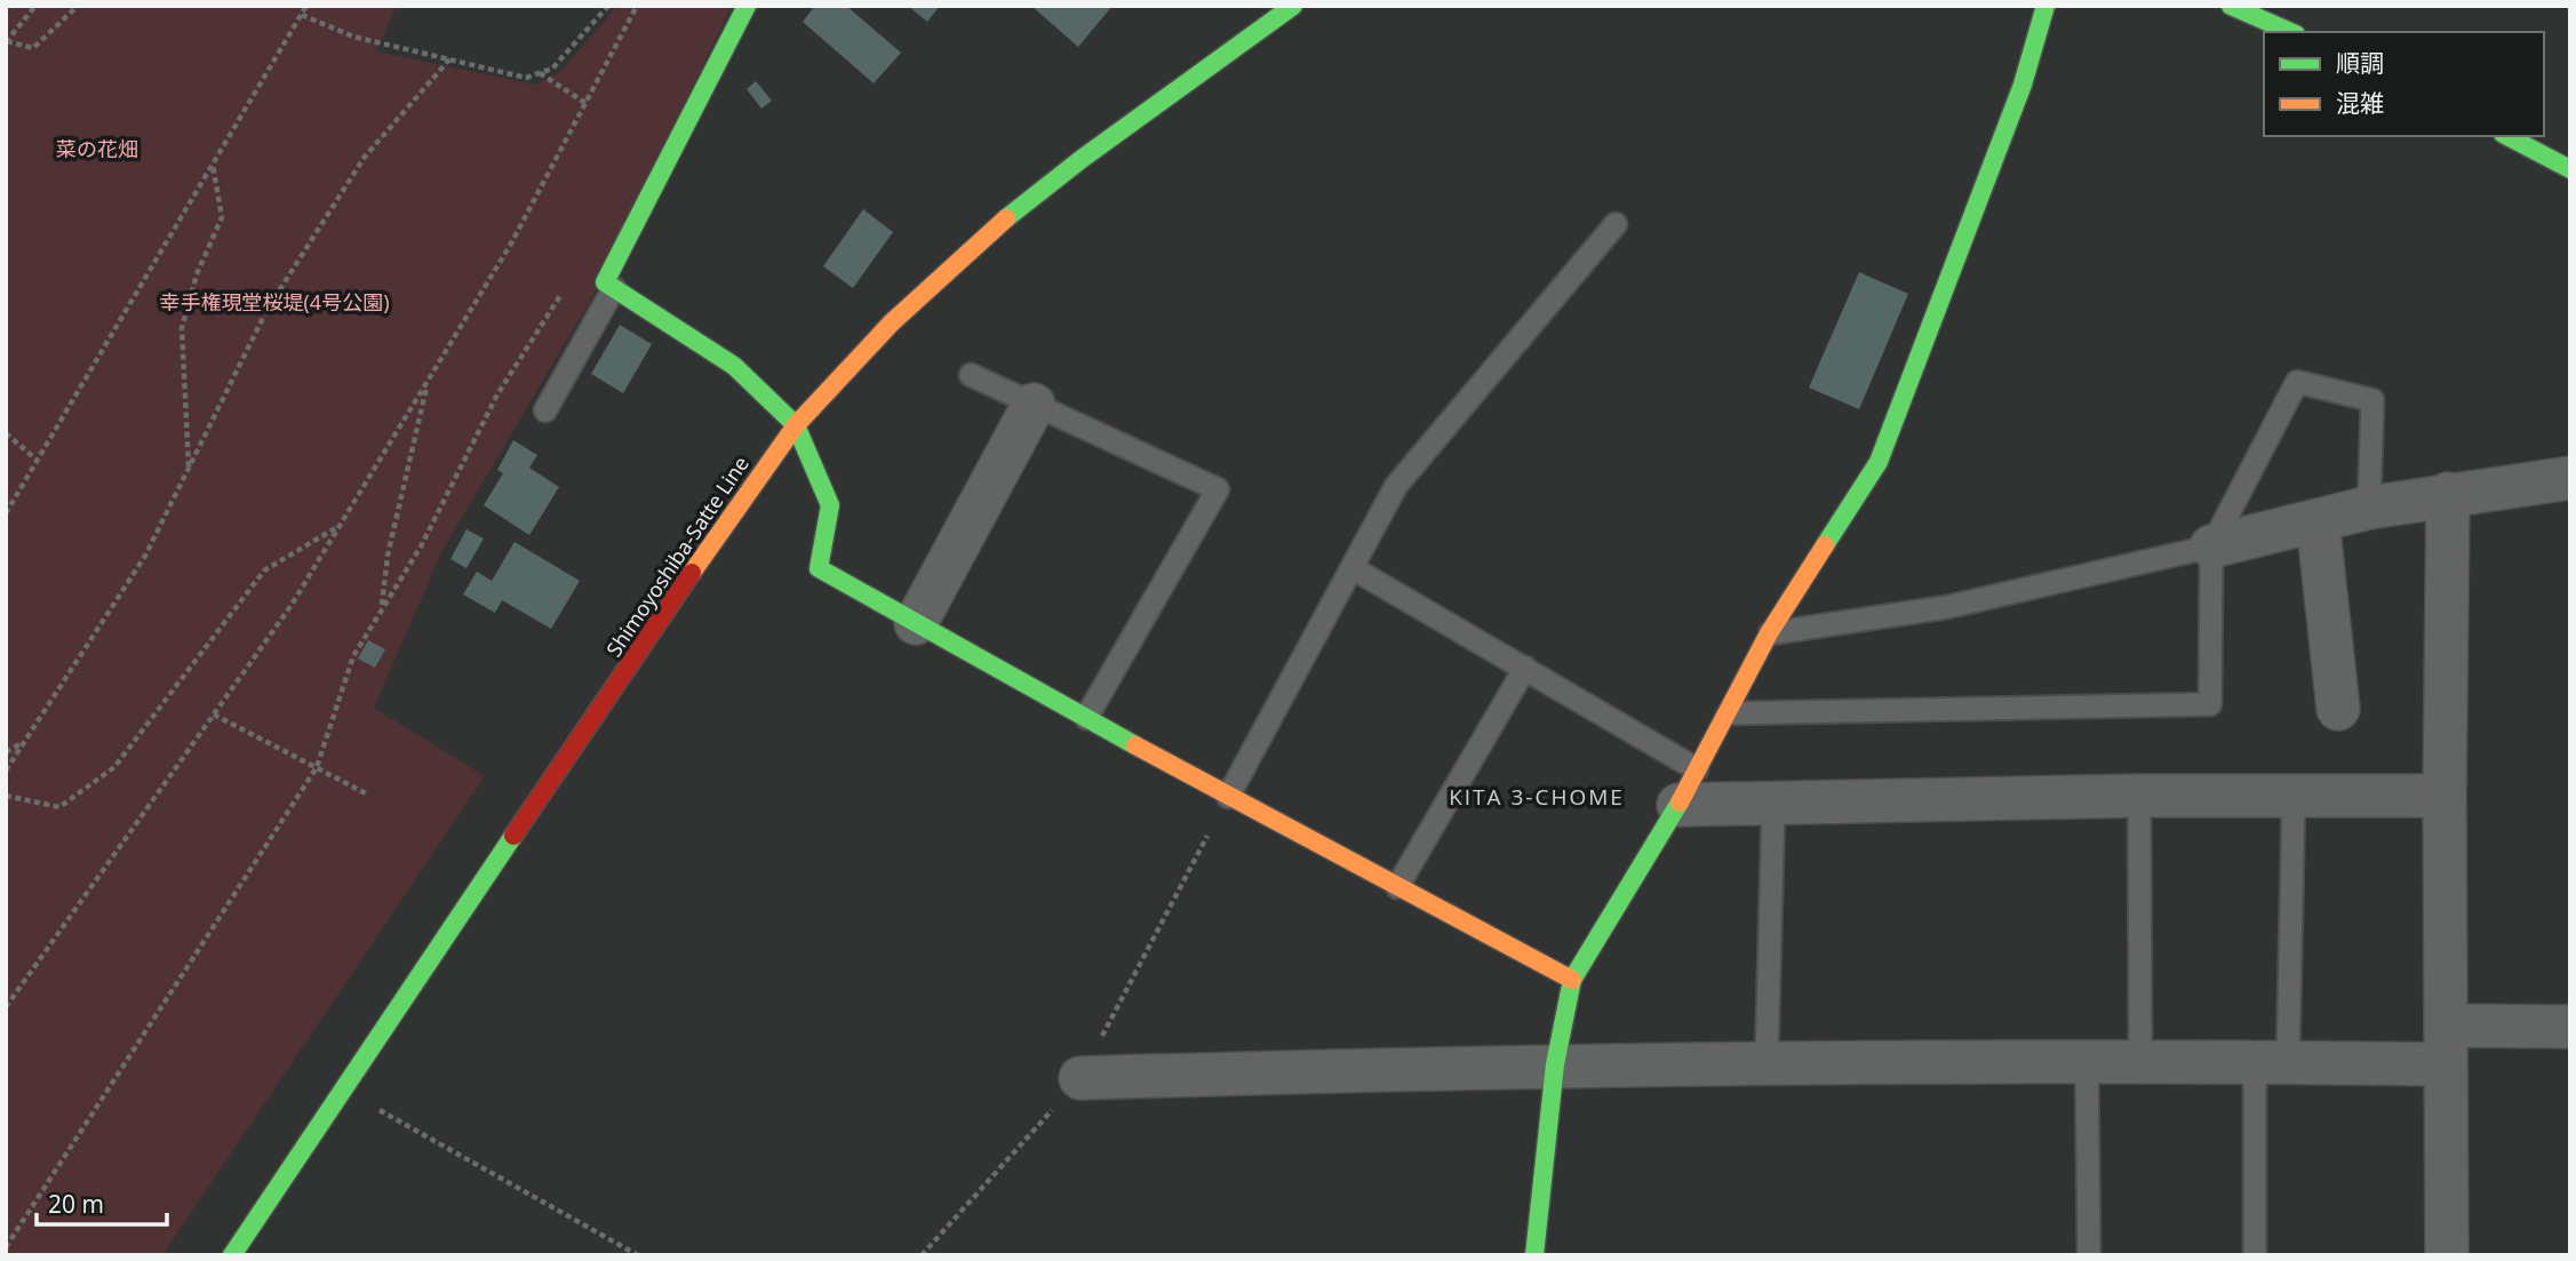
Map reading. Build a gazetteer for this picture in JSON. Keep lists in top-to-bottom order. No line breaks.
{"streets":{"street":["Shimoyoshiba-Satte Line"]},"districts":["KITA 3-CHOME"],"parks":["菜の花畑","幸手権現堂桜堤(4号公園)"],"legend":["順調","混雑"],"scale_bar":"20 m"}
